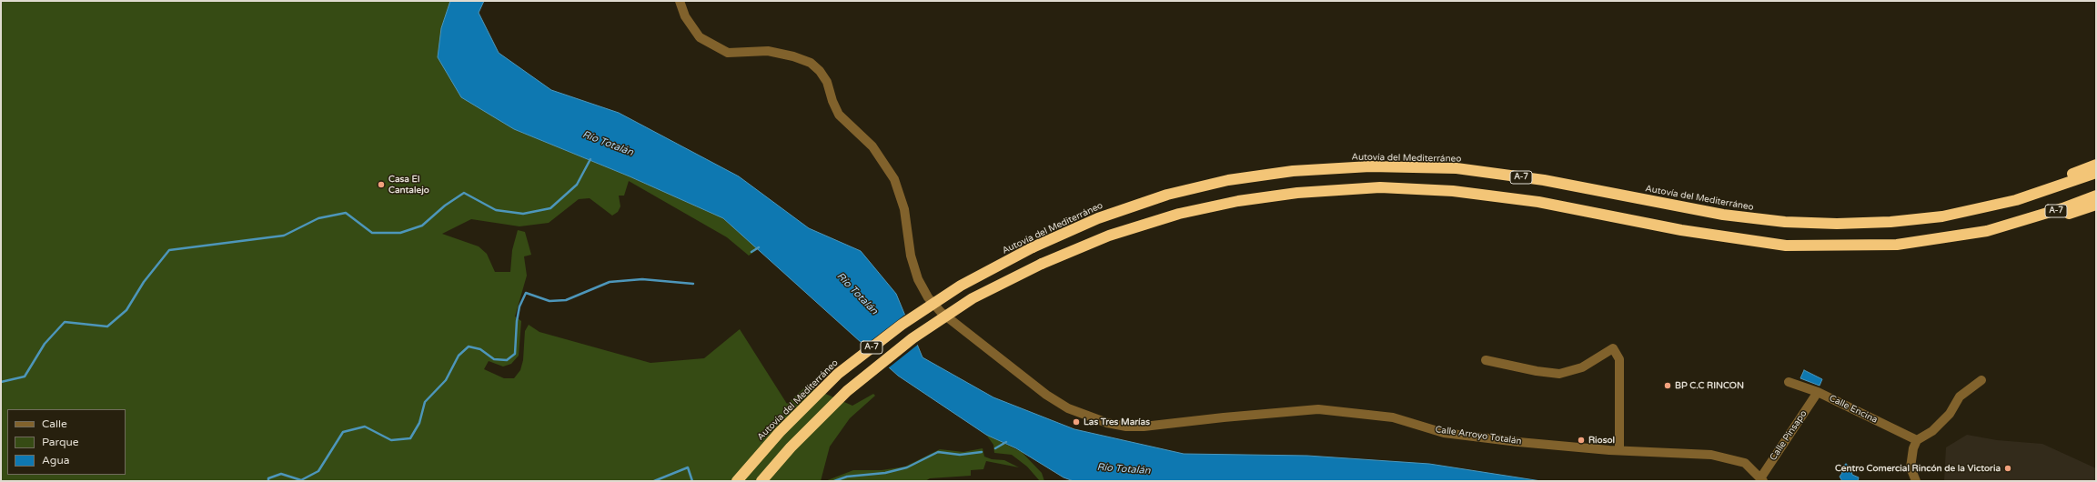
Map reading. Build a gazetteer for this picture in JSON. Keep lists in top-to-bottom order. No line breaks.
{"streets":{"highway":["Autovía del Mediterráneo","A-7"],"street":["Calle Encina","Calle Arroyo Totalán","Calle Pinsapo"]},"crossings":[["Calle Encina","Calle Pinsapo"],["Calle Arroyo Totalán","Calle Pinsapo"]],"water":["Río Totalán"],"places":["Casa El Cantalejo","BP C.C RINCON","Las Tres Marías","Riosol","Centro Comercial Rincón de la Victoria"],"legend":["Calle","Parque","Agua"]}
